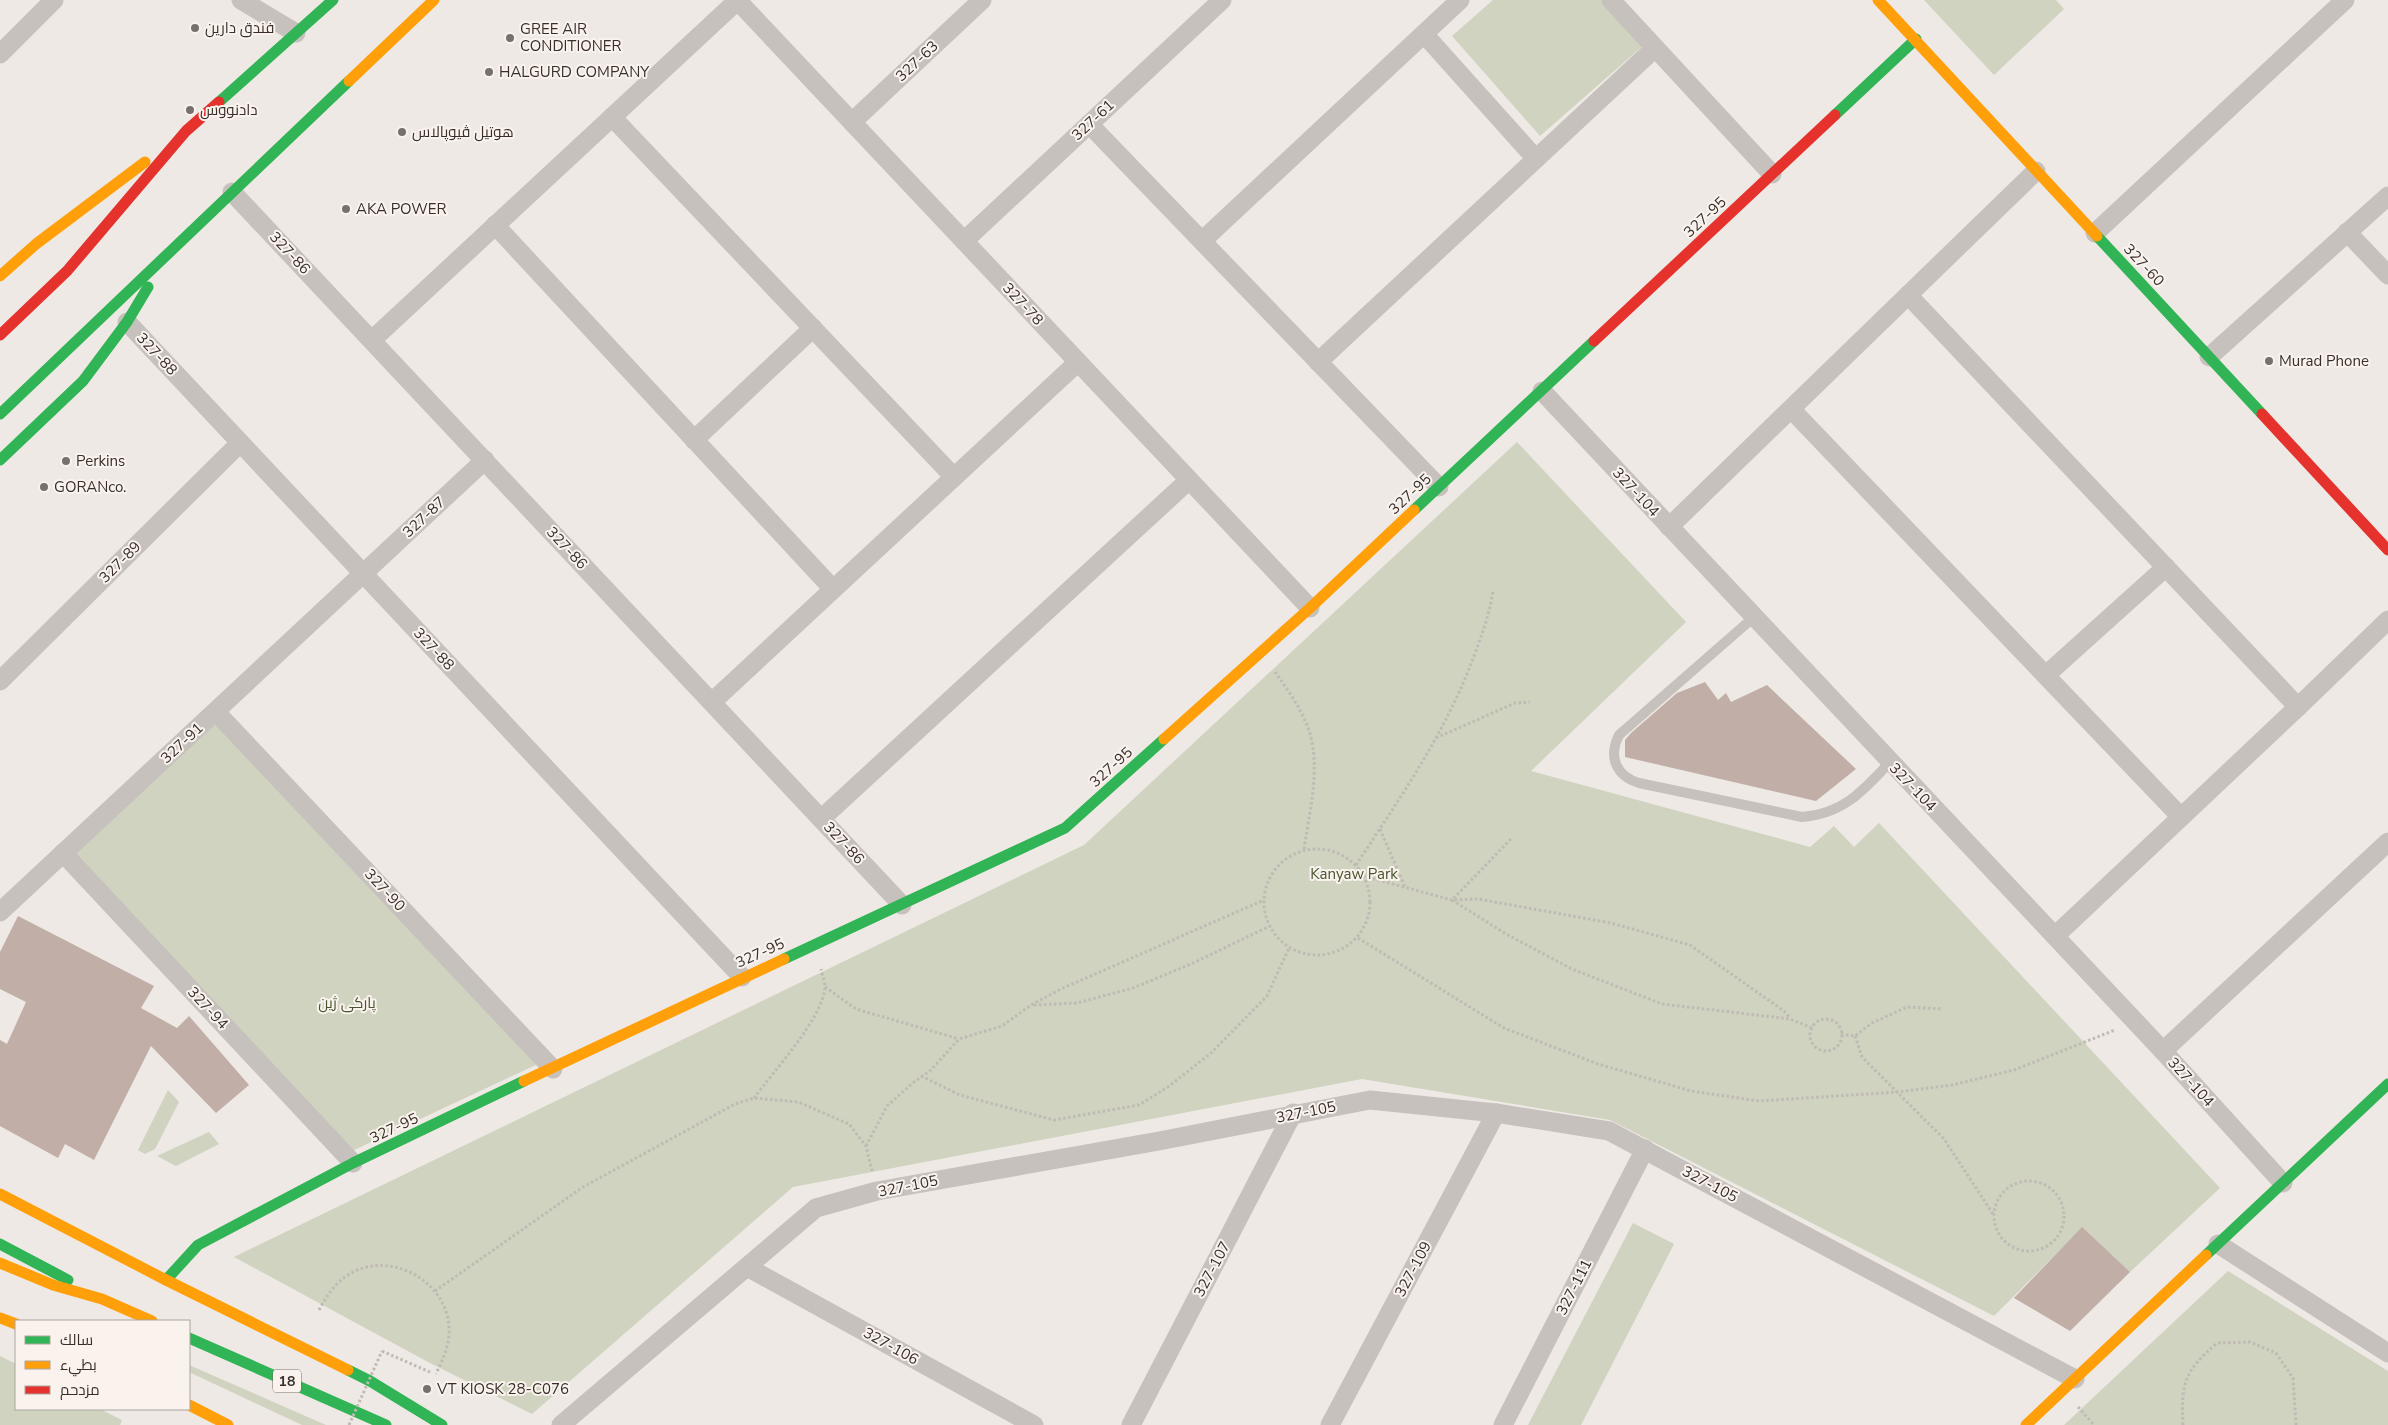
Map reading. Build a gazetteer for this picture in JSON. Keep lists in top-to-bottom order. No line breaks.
{"streets":{"main road":["327-95","327-60","18"],"street":["327-63","327-61","327-86","327-78","327-88","327-104","327-87","327-89","327-91","327-90","327-94","327-105","327-107","327-109","327-111","327-106"]},"crossings":[["327-63","327-78"],["327-61","327-78"],["327-95","327-86"],["327-95","327-60"],["327-95","327-78"],["327-95","327-88"],["327-95","327-104"],["327-95","327-90"],["327-95","327-94"],["327-86","327-87"],["327-88","327-87"],["327-88","327-89"],["327-88","327-91"],["327-87","327-91"],["327-91","327-90"],["327-91","327-94"],["327-105","327-107"],["327-105","327-109"],["327-105","327-111"],["327-105","327-106"]],"parks":["Kanyaw Park","پارکی ژین"],"places":["فندق دارين","GREE AIR CONDITIONER","HALGURD COMPANY","دادنووس","هوتیل ڤیوپالاس","AKA POWER","Murad Phone","Perkins","GORANco.","VT KIOSK 28-C076"],"legend":["سالك","بطيء","مزدحم"]}
